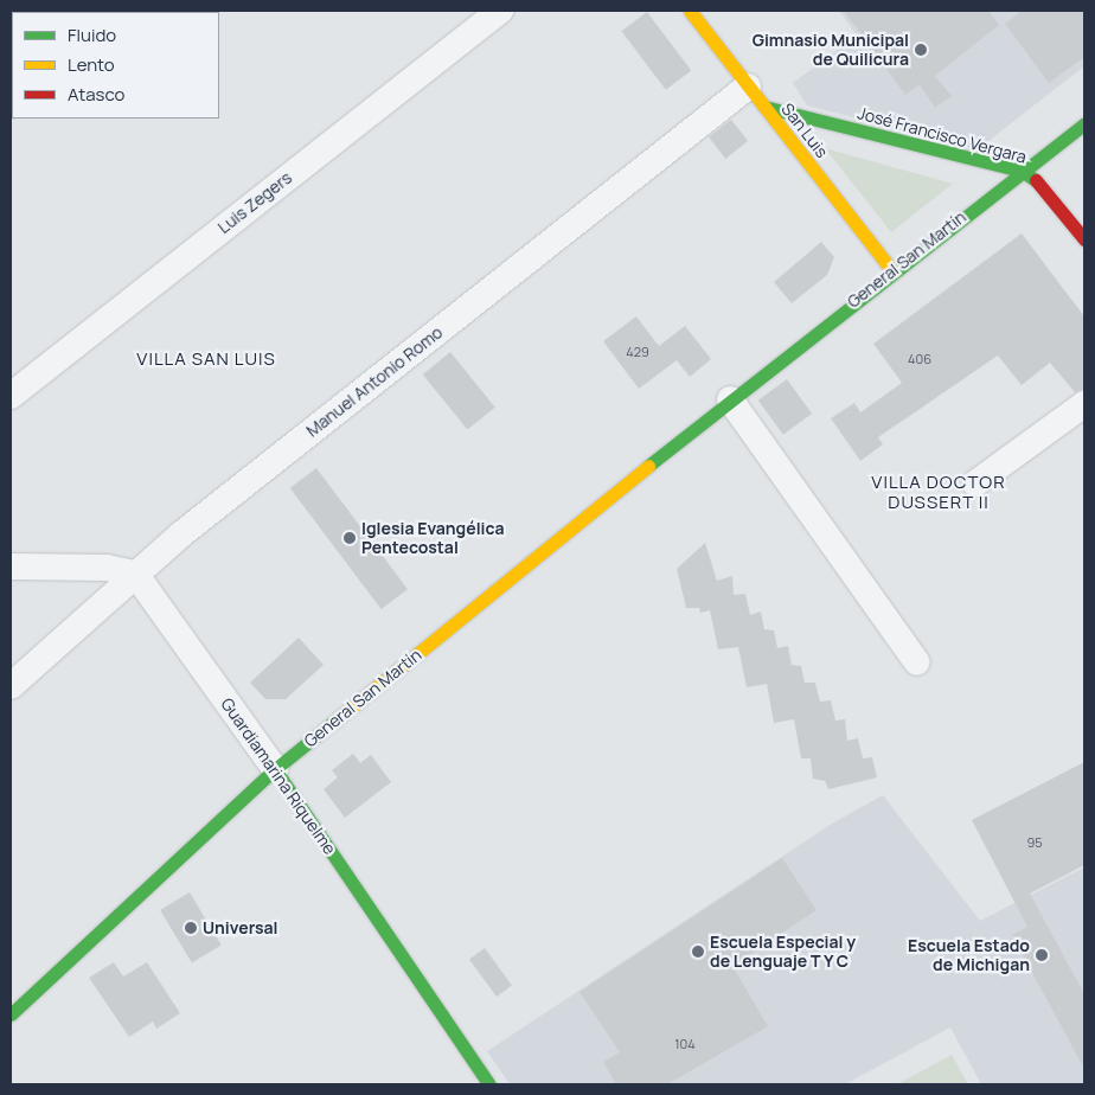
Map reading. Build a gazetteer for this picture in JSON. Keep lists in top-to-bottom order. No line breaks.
{"streets":{"main road":["San Luis","José Francisco Vergara","General San Martín","Guardiamarina Riquelme"],"street":["Luis Zegers","Manuel Antonio Romo"]},"crossings":[["San Luis","José Francisco Vergara"],["San Luis","General San Martín"],["San Luis","Manuel Antonio Romo"],["José Francisco Vergara","General San Martín"],["General San Martín","Guardiamarina Riquelme"],["Manuel Antonio Romo","Guardiamarina Riquelme"]],"districts":["VILLA SAN LUIS","VILLA DOCTOR DUSSERT II"],"places":["Gimnasio Municipal de Quilicura","Iglesia Evangélica Pentecostal","Universal","Escuela Especial y de Lenguaje T Y C","Escuela Estado de Michigan"],"house_numbers":["429","406","95","104"],"legend":["Fluido","Lento","Atasco"]}
